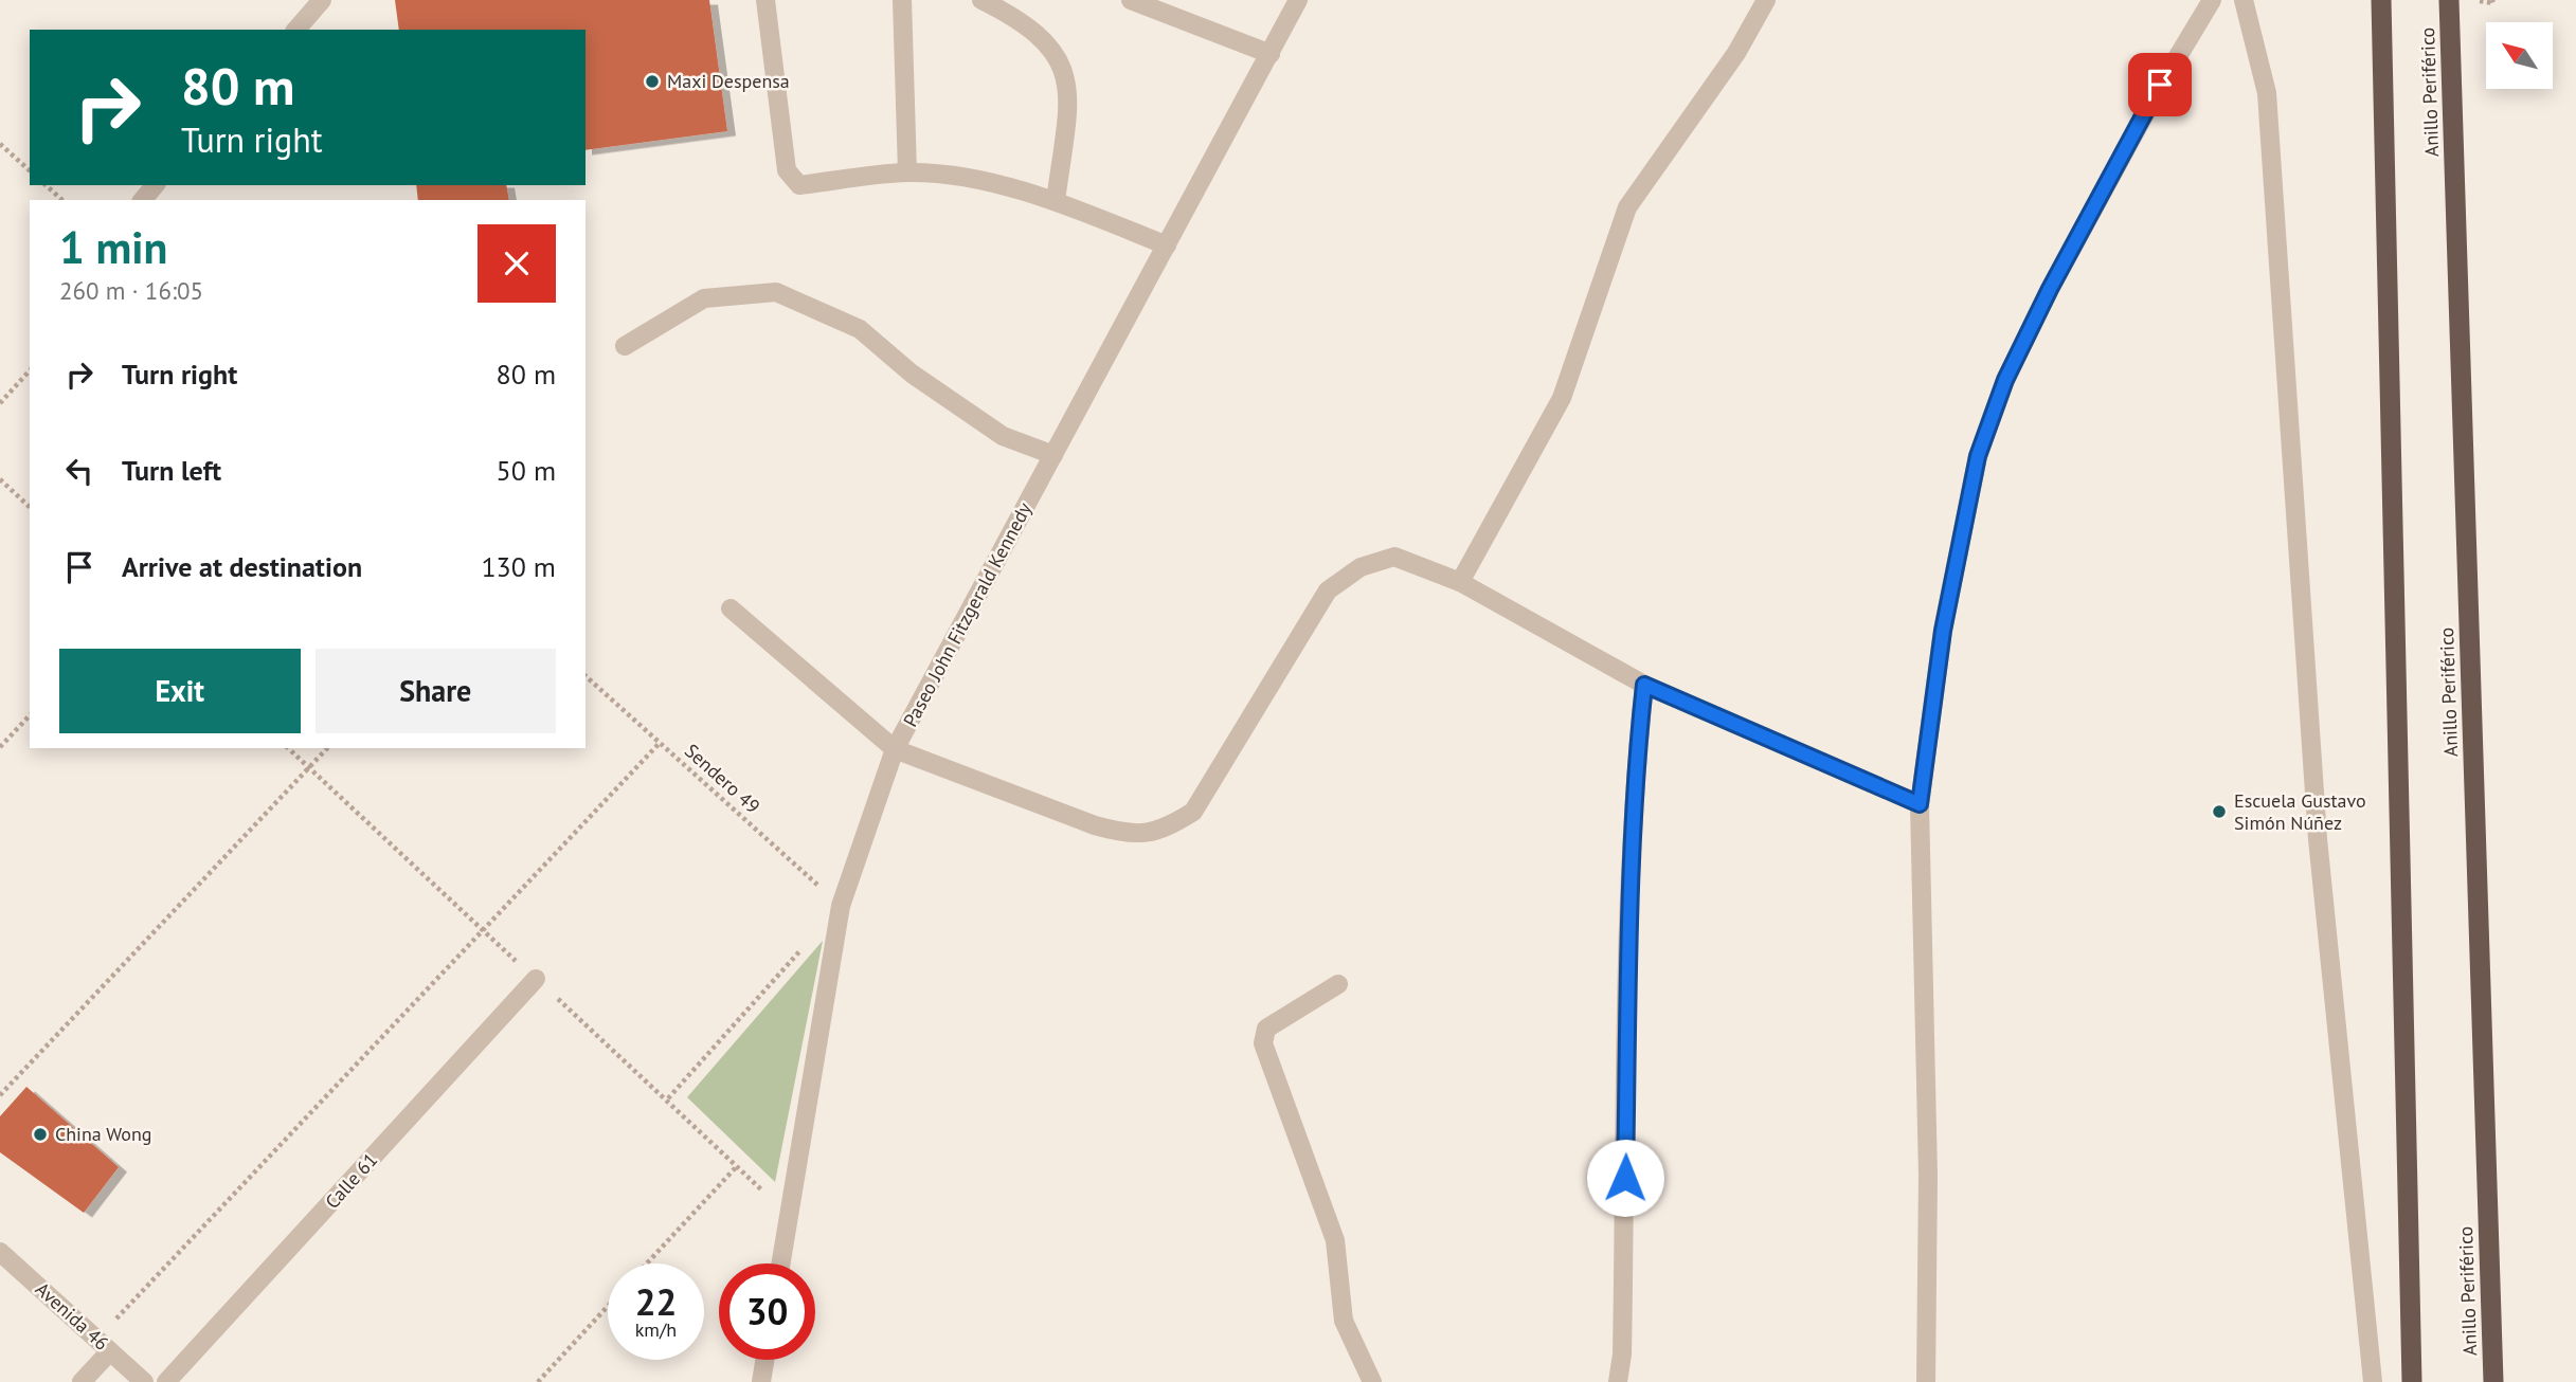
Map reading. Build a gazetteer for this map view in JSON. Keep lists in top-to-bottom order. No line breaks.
{"streets":{"highway":["Anillo Periférico"],"street":["Paseo John Fitzgerald Kennedy","Calle 61","Avenida 46"],"path":["Sendero 49"]},"crossings":[["Paseo John Fitzgerald Kennedy","Sendero 49"]],"places":["Maxi Despensa","Escuela Gustavo Simón Núñez","China Wong"],"north":"top left","page":{"turn":["80 m","Turn right"],"heading":["1 min","260 m · 16:05"],"list":[{"name":"Turn right","value":"80 m"},{"name":"Turn left","value":"50 m"},{"name":"Arrive at destination","value":"130 m"}],"buttons":["Exit","Share"],"speed":"22 km/h","limit":"30"}}
